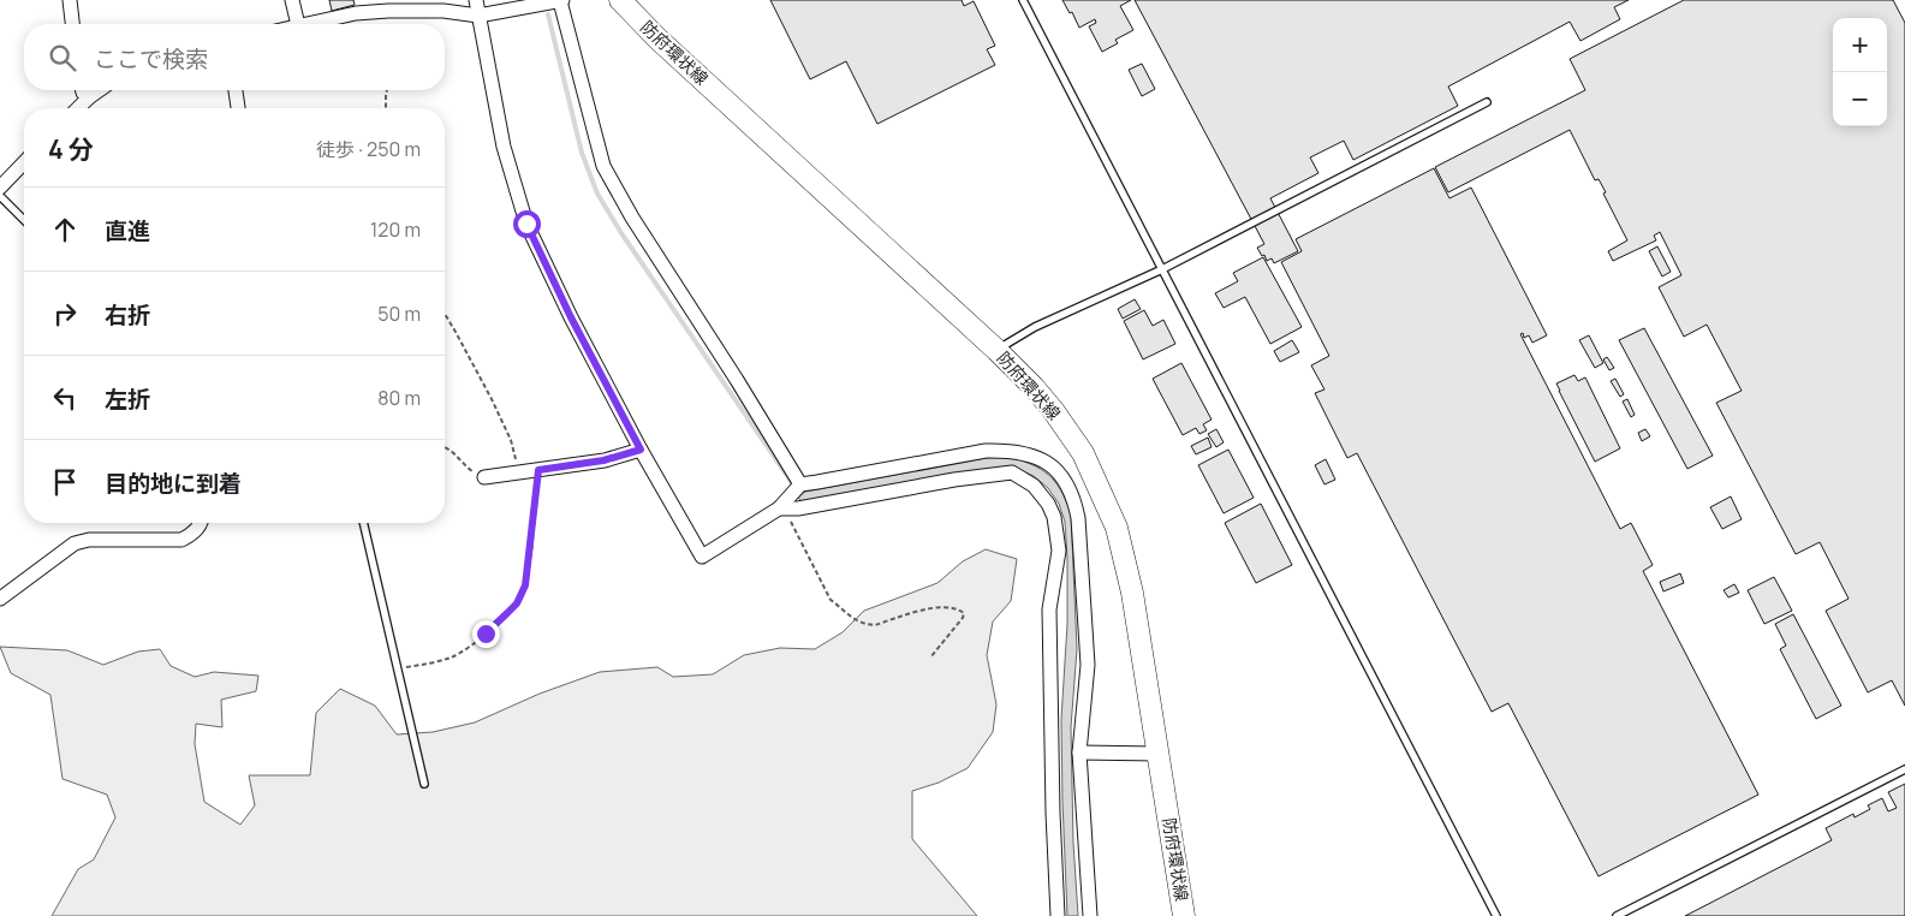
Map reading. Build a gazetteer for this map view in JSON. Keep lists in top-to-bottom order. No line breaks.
{"streets":{"main road":["防府環状線"]},"page":{"map_buttons":["+","−"],"search":"ここで検索","heading":["4 分","徒歩 · 250 m"],"list":[["直進","120 m"],["右折","50 m"],["左折","80 m"],"目的地に到着"]}}
